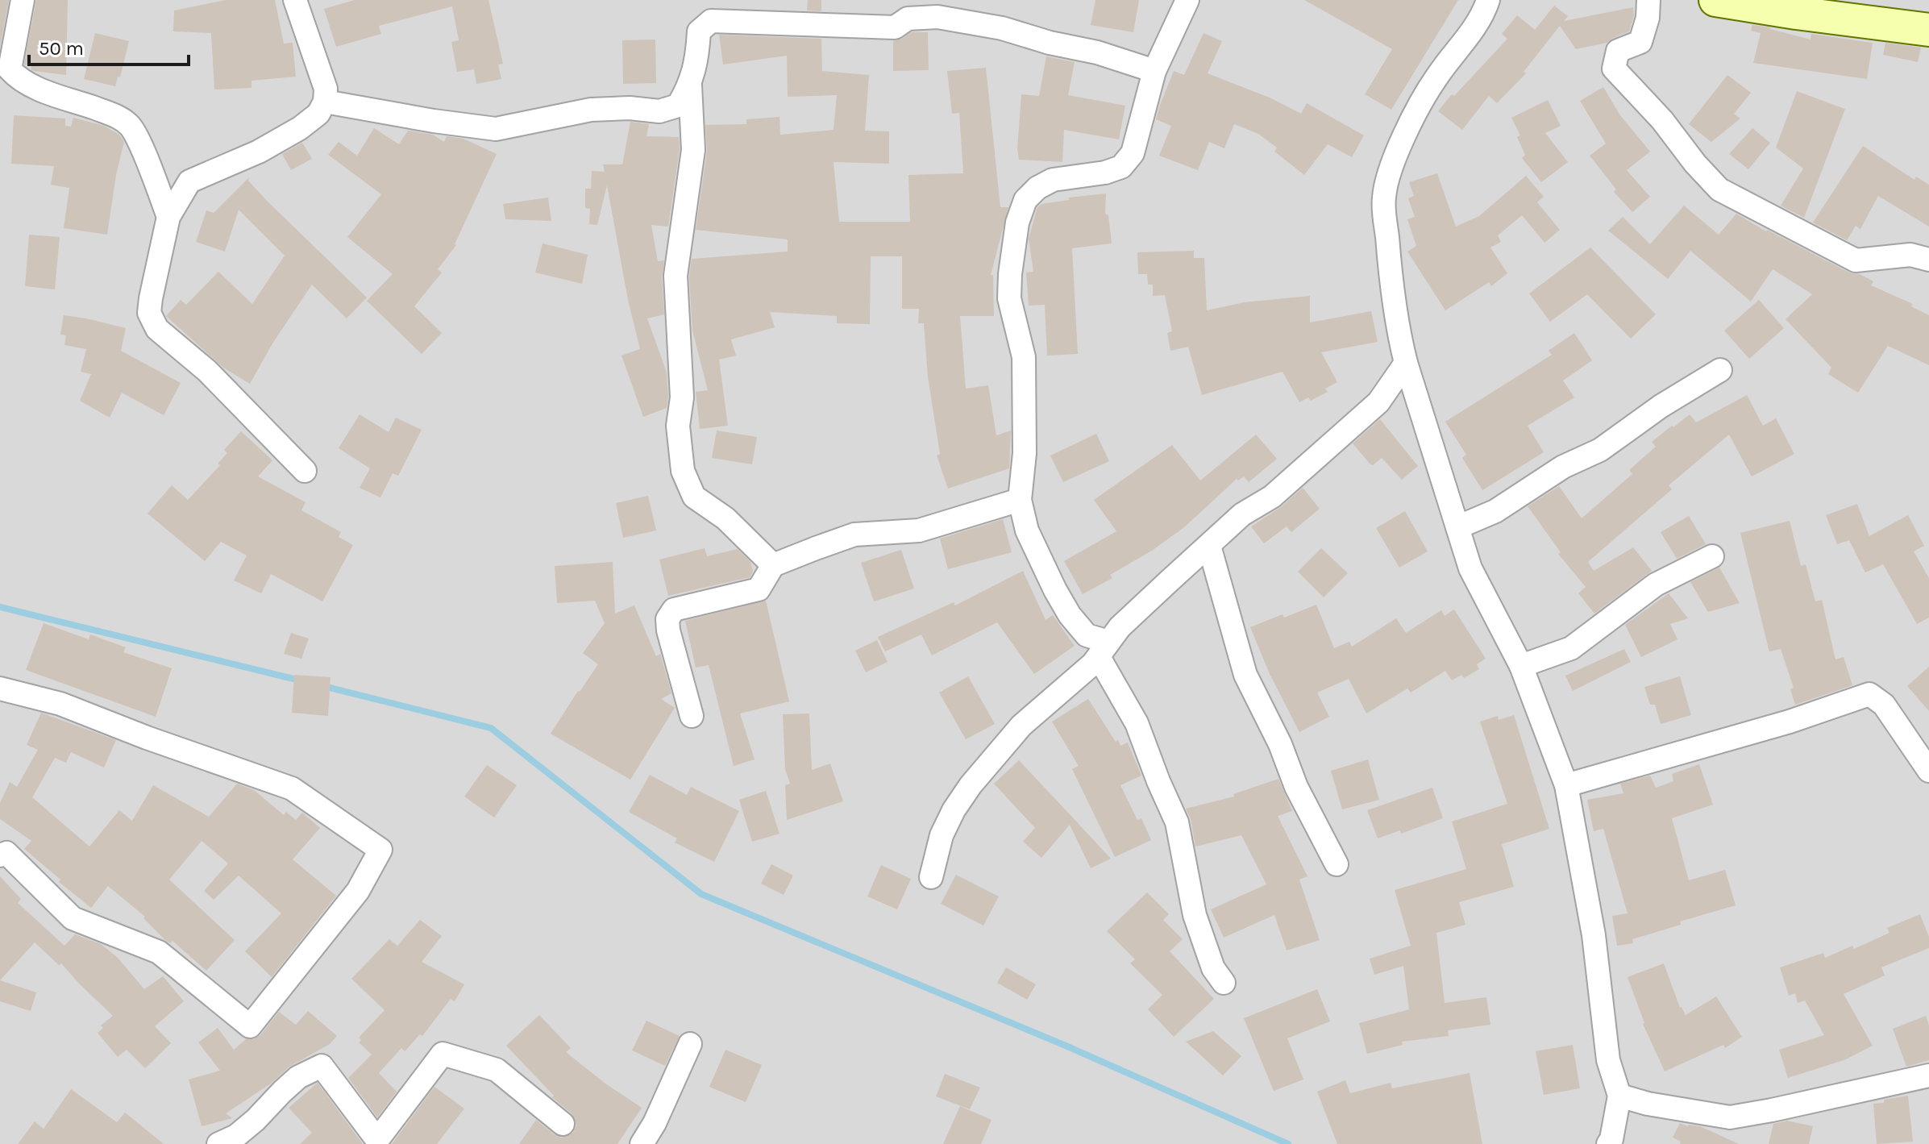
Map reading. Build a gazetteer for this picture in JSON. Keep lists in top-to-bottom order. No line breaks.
{"scale_bar":"50 m"}
